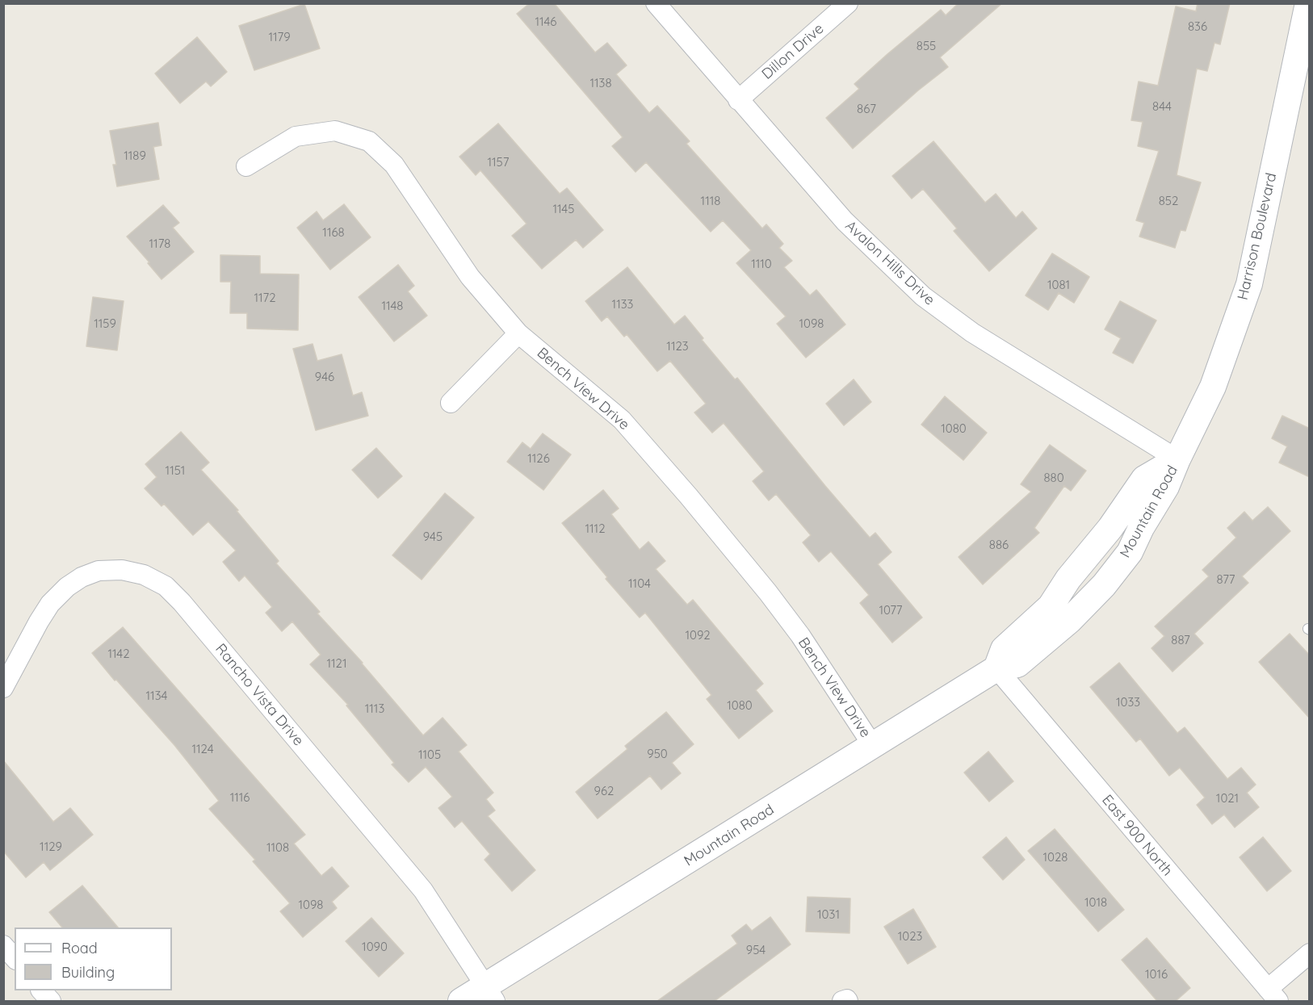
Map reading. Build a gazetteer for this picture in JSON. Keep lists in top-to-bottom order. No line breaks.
{"streets":{"street":["Dillon Drive","Harrison Boulevard","Avalon Hills Drive","Bench View Drive","Mountain Road","Rancho Vista Drive","East 900 North"]},"crossings":[["Dillon Drive","Avalon Hills Drive"],["Harrison Boulevard","Avalon Hills Drive"],["Harrison Boulevard","Mountain Road"],["Avalon Hills Drive","Mountain Road"],["Bench View Drive","Mountain Road"],["Mountain Road","Rancho Vista Drive"],["Mountain Road","East 900 North"]],"house_numbers":["1146","836","1179","855","1138","844","867","1189","1157","1118","852","1145","1168","1178","1110","1081","1172","1133","1148","1159","1098","1123","946","1080","1126","1151","880","1112","945","886","877","1104","1077","1092","887","1142","1121","1134","1033","1080","1113","1124","950","1105","962","1116","1021","1129","1108","1028","1018","1098","1031","1023","1090","954","1016"],"legend":["Road","Building"]}
